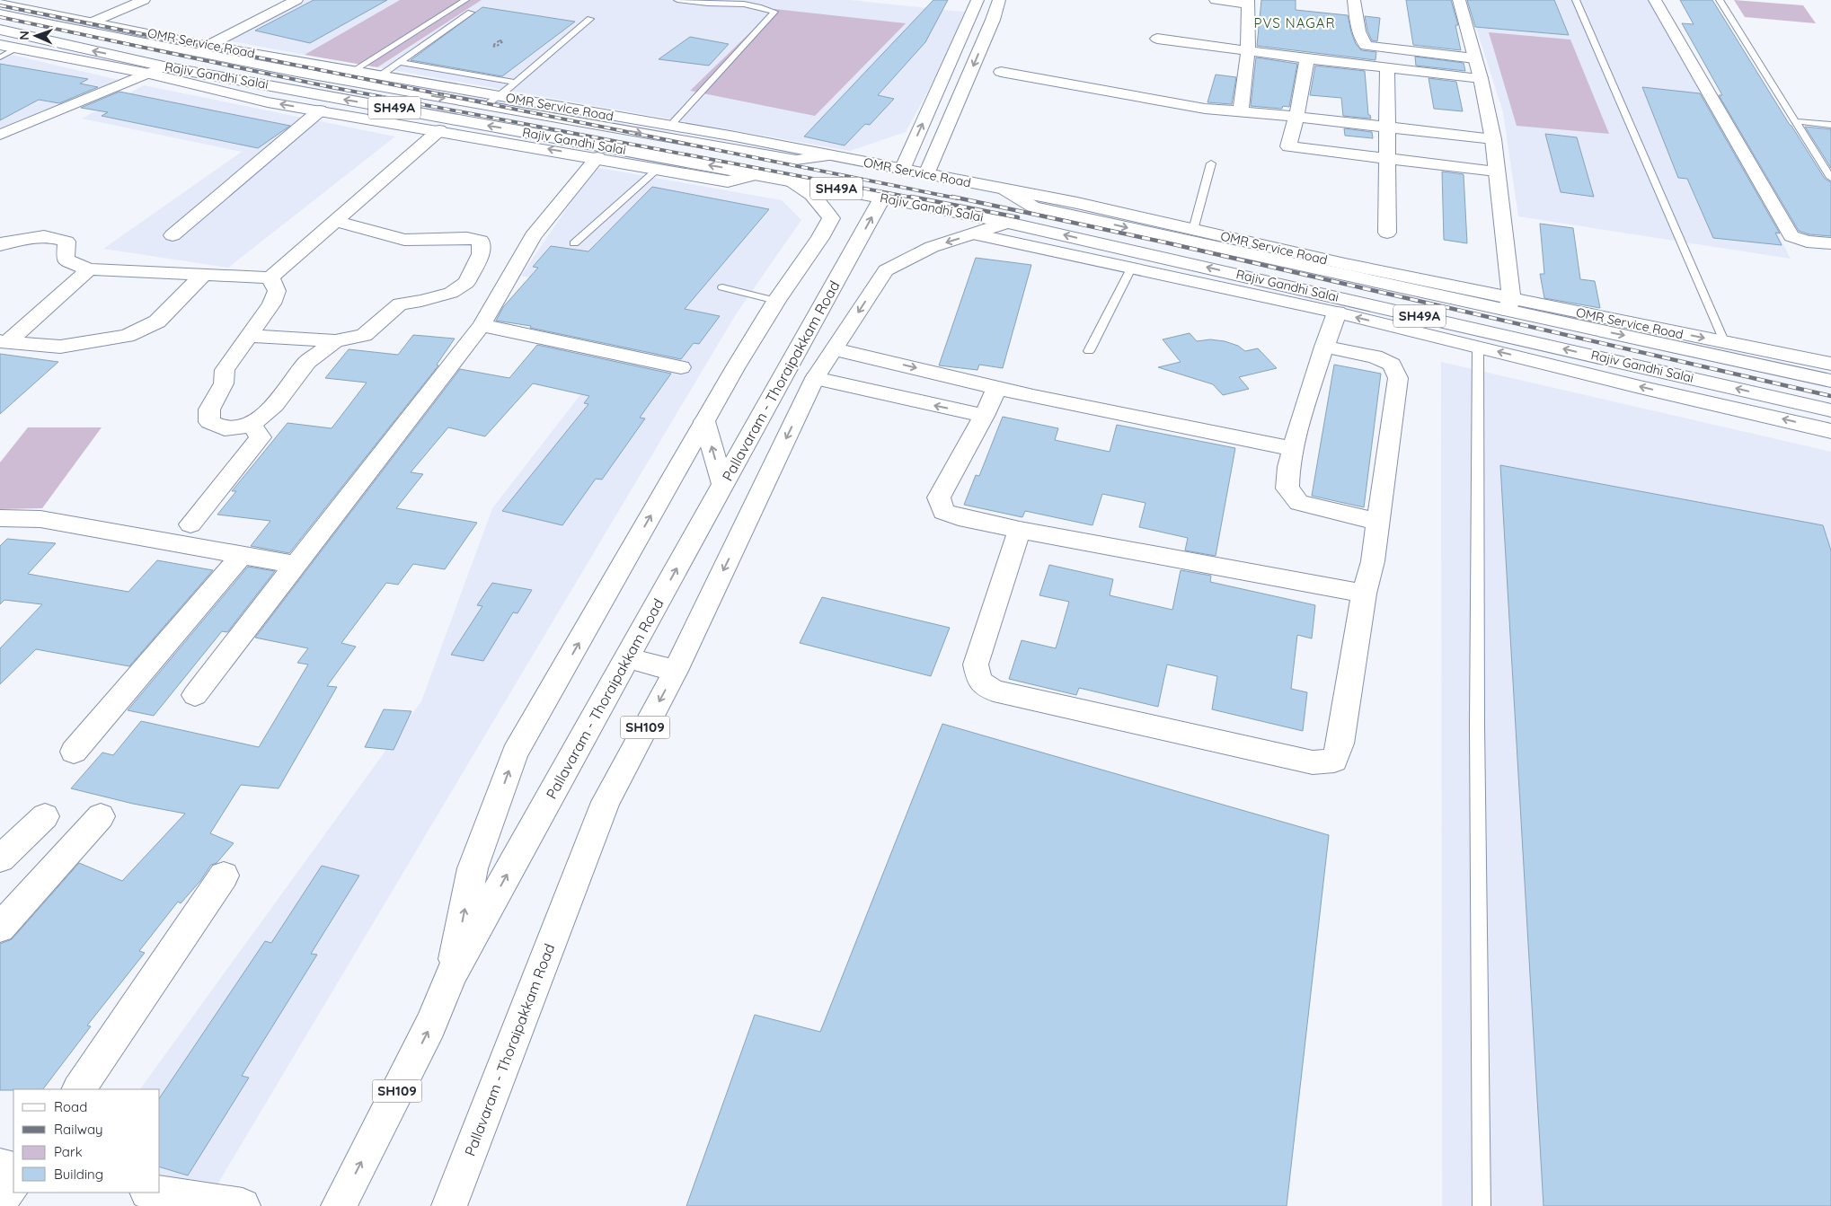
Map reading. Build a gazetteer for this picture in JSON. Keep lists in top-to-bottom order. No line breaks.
{"streets":{"street":["OMR Service Road","Rajiv Gandhi Salai","SH49A","Pallavaram - Thoraipakkam Road","SH109"]},"crossings":[["OMR Service Road","Rajiv Gandhi Salai"],["Rajiv Gandhi Salai","Pallavaram - Thoraipakkam Road"]],"districts":["PVS NAGAR"],"legend":["Road","Railway","Park","Building"],"north":"left"}
